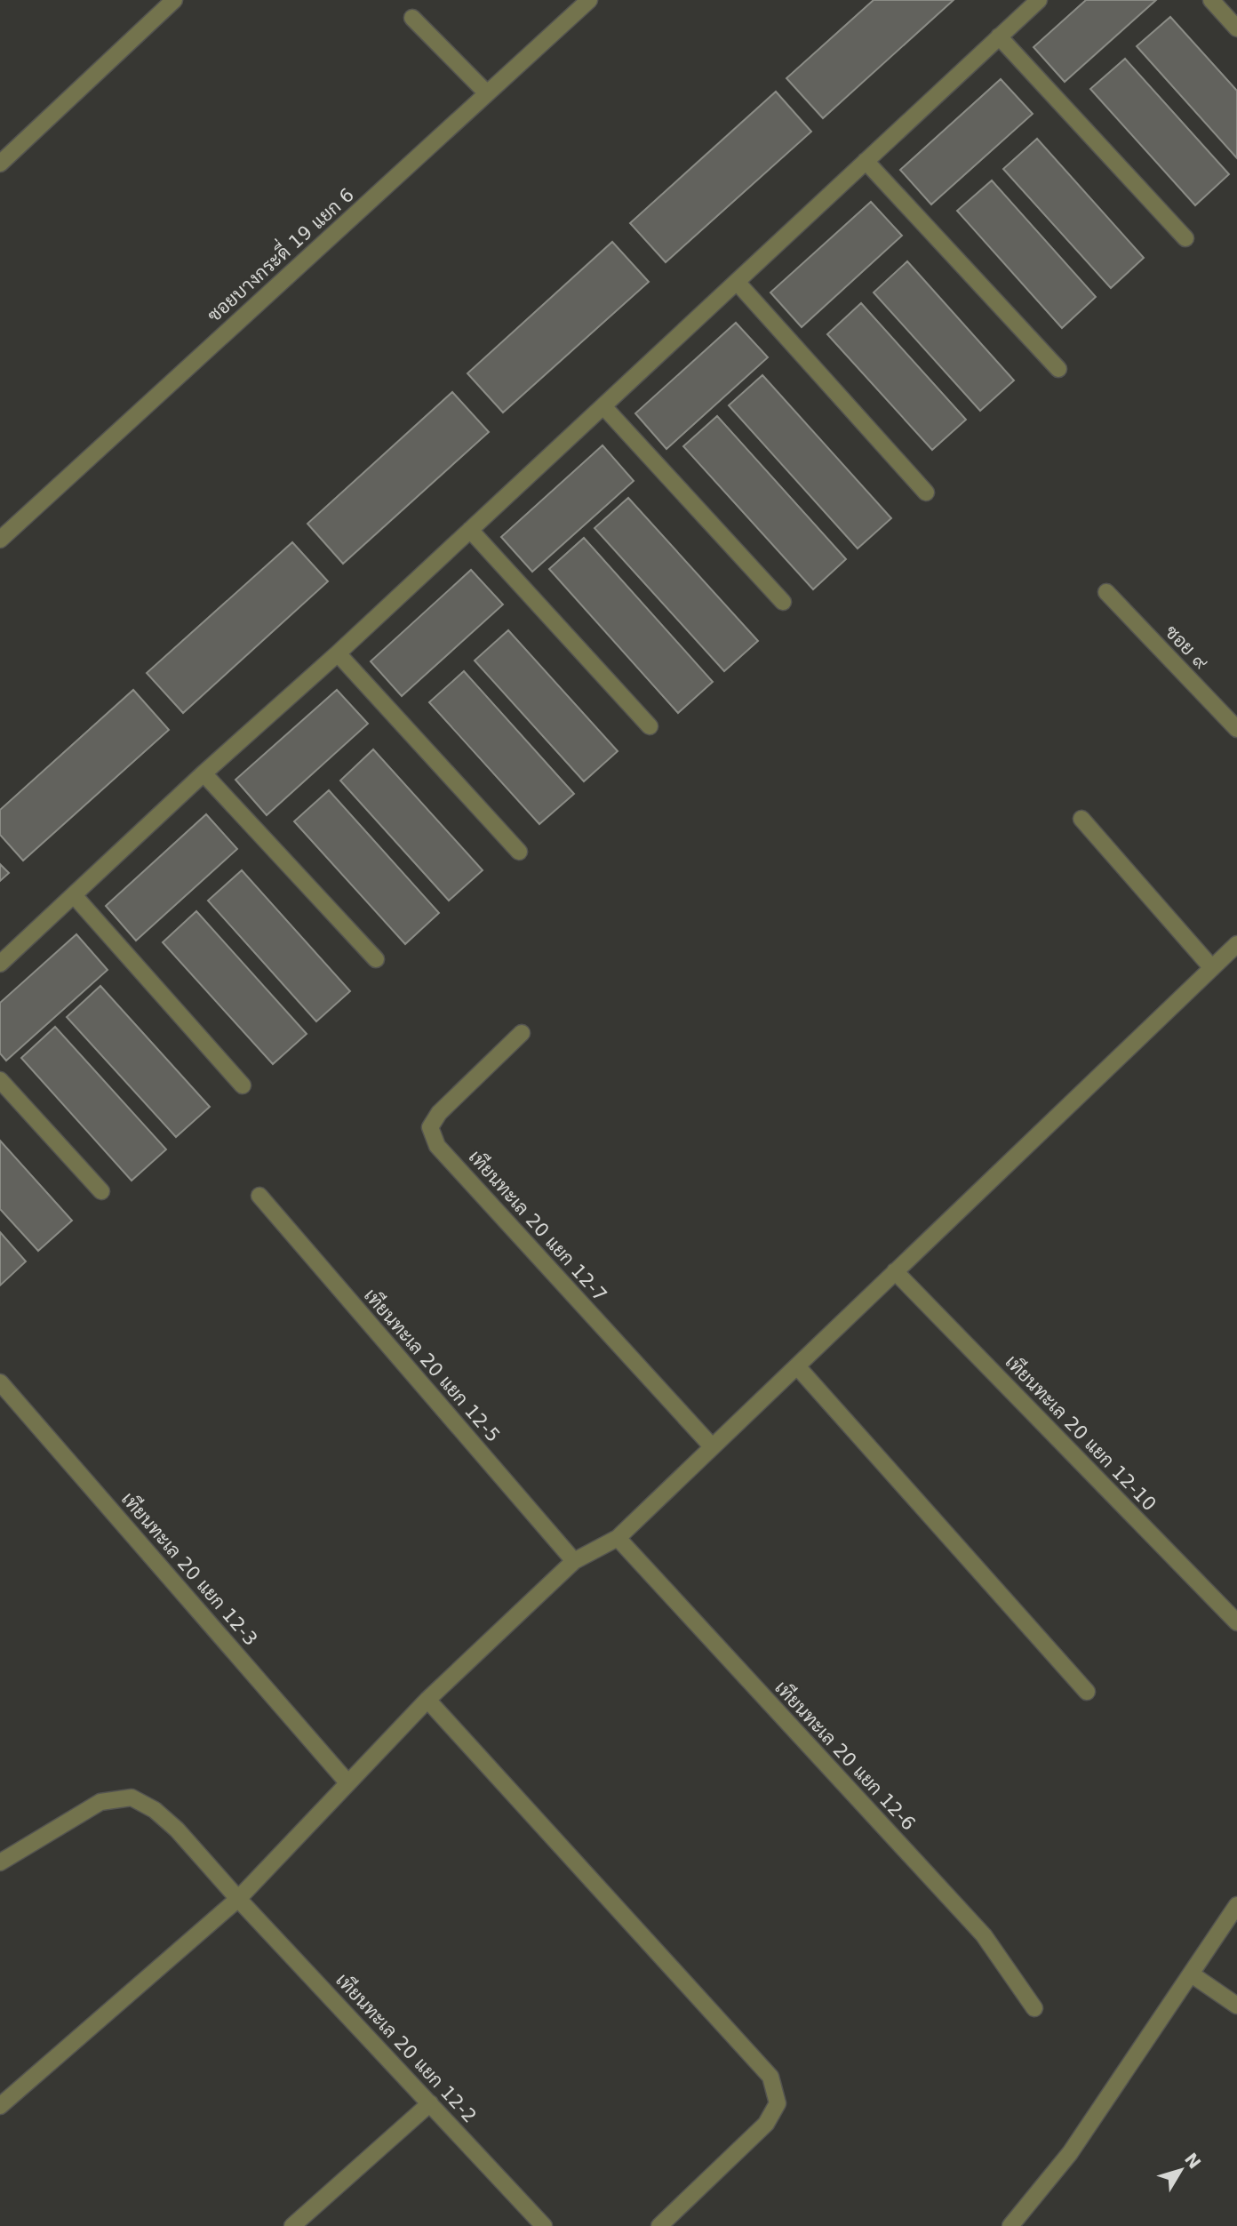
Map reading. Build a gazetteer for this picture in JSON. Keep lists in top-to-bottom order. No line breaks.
{"streets":{"street":["ซอยบางกระดี่ 19 แยก 6","ซอย ๙","เทียนทะเล 20 แยก 12-7","เทียนทะเล 20 แยก 12-5","เทียนทะเล 20 แยก 12-10","เทียนทะเล 20 แยก 12-3","เทียนทะเล 20 แยก 12-6","เทียนทะเล 20 แยก 12-2"]},"north":"top right"}
